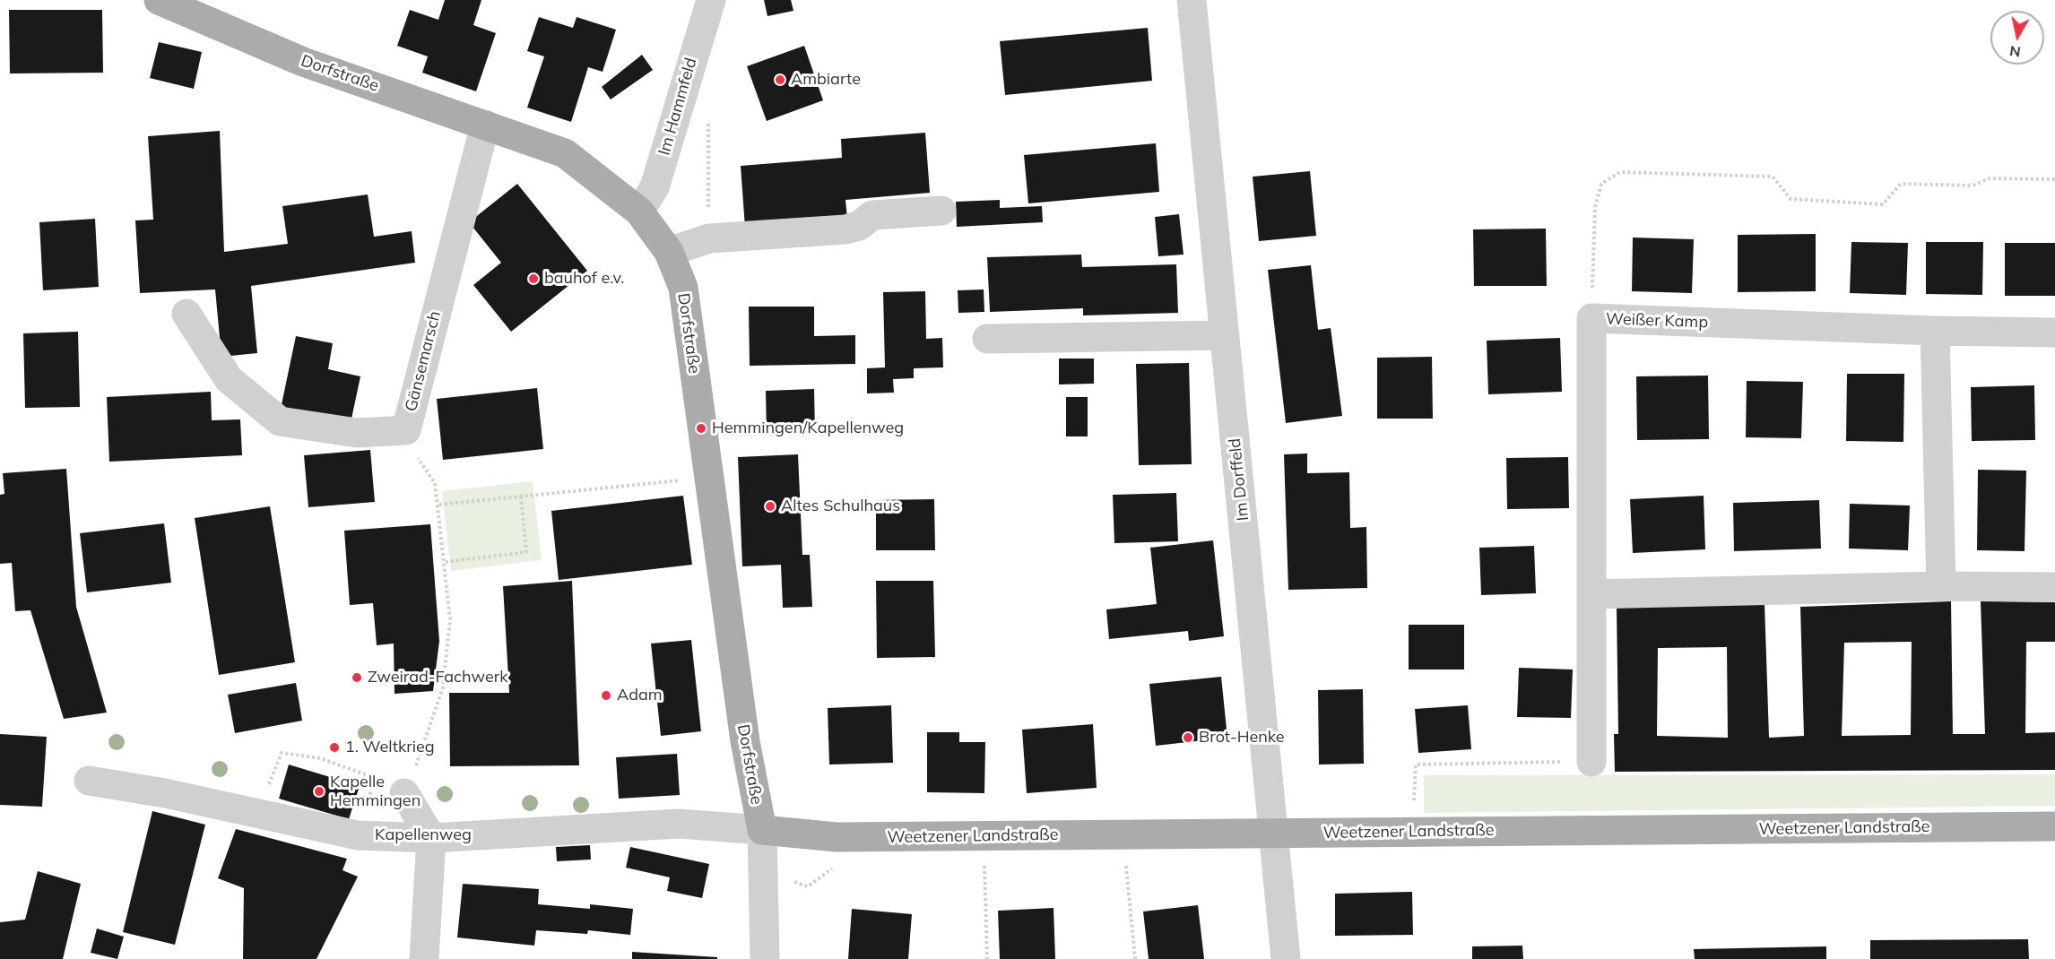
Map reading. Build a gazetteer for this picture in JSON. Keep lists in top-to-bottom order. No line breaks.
{"streets":{"main road":["Dorfstraße","Weetzener Landstraße"],"street":["Im Hammfeld","Weißer Kamp","Gänsemarsch","Im Dorffeld","Kapellenweg"]},"crossings":[["Dorfstraße","Im Hammfeld"],["Dorfstraße","Gänsemarsch"],["Dorfstraße","Weetzener Landstraße"],["Dorfstraße","Kapellenweg"],["Im Dorffeld","Weetzener Landstraße"],["Weetzener Landstraße","Kapellenweg"]],"places":["Ambiarte","bauhof e.v.","Hemmingen/Kapellenweg","Altes Schulhaus","Zweirad-Fachwerk","Adam","Brot-Henke","1. Weltkrieg","Kapelle Hemmingen"],"north":"bottom"}
